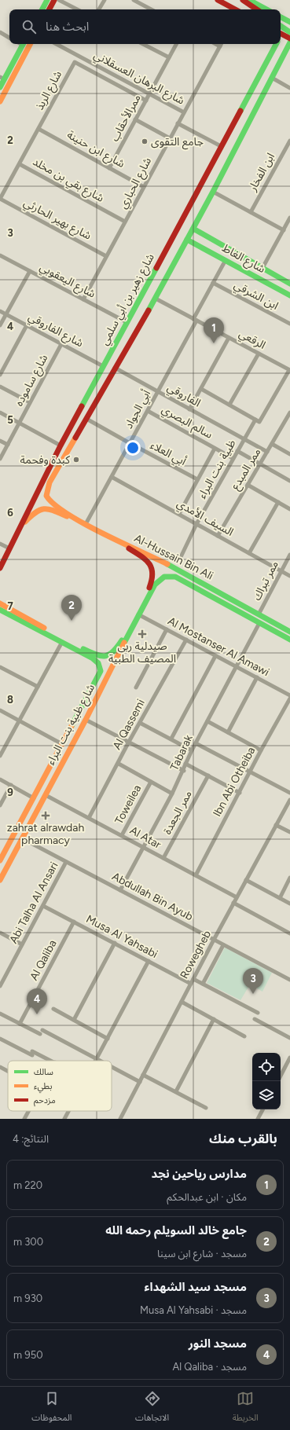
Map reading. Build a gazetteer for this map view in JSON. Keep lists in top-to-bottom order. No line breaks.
{"streets":{"main road":["شارع الغاط","شارع زهير بن أبي سلمي","Al-Hussain Bin Ali","شارع ظبية بنت البراء"],"street":["شارع البرهان العسقلاني","شارع الربذ","ممرالأحقاب","شارع ابن حنينة","ابن الفخار","شارع بقي بن مخلد","شارع الحباري","شارع بهير الحارثي","شارع اليعقوبي","ابن الشرقي","شارع الفاروقي","الرقعي","شارع ساموده","الفاروقي","أبي الجواد","سالم البصري","أبي العلاء","ظبية بنت البراء","ممر المبدع","السيف الأمدي","ممر تبراك","Al Mostanser Al Amawi","Al Qassemi","Tabarak","Ibn Abi Otheiba","Toweilea","ممر الجعدة","Al Atar","Abdullah Bin Ayub","Abi Talha Al Ansari","Musa Al Yahsabi","Rowegheb","Al Qaliba"]},"crossings":[["شارع البرهان العسقلاني","ممرالأحقاب"],["شارع البرهان العسقلاني","شارع الحباري"],["شارع الربذ","ممرالأحقاب"],["شارع الربذ","شارع ابن حنينة"],["شارع الربذ","شارع بقي بن مخلد"],["شارع الربذ","شارع بهير الحارثي"],["ممرالأحقاب","شارع ابن حنينة"],["شارع ابن حنينة","شارع الحباري"],["شارع بقي بن مخلد","شارع الحباري"],["شارع الحباري","شارع بهير الحارثي"],["شارع الحباري","شارع اليعقوبي"],["شارع الغاط","شارع زهير بن أبي سلمي"],["شارع الغاط","أبي الجواد"],["شارع اليعقوبي","شارع زهير بن أبي سلمي"],["ابن الشرقي","أبي الجواد"],["شارع زهير بن أبي سلمي","شارع الفاروقي"],["شارع زهير بن أبي سلمي","الرقعي"],["شارع زهير بن أبي سلمي","الفاروقي"],["شارع زهير بن أبي سلمي","أبي العلاء"],["شارع زهير بن أبي سلمي","Al-Hussain Bin Ali"],["شارع الفاروقي","شارع ساموده"],["الرقعي","أبي الجواد"],["الفاروقي","أبي الجواد"],["الفاروقي","ظبية بنت البراء"],["الفاروقي","ممر المبدع"],["أبي الجواد","سالم البصري"],["أبي الجواد","أبي العلاء"],["أبي الجواد","السيف الأمدي"],["أبي الجواد","Al-Hussain Bin Ali"],["سالم البصري","ظبية بنت البراء"],["ظبية بنت البراء","السيف الأمدي"],["ممر المبدع","السيف الأمدي"],["السيف الأمدي","ممر تبراك"],["Al-Hussain Bin Ali","ممر تبراك"],["Al-Hussain Bin Ali","شارع ظبية بنت البراء"],["Al-Hussain Bin Ali","Tabarak"],["Al Mostanser Al Amawi","شارع ظبية بنت البراء"],["Al Mostanser Al Amawi","Al Qassemi"],["Al Mostanser Al Amawi","Tabarak"],["شارع ظبية بنت البراء","Al Atar"],["شارع ظبية بنت البراء","Abdullah Bin Ayub"],["Al Qassemi","Al Atar"],["Tabarak","Al Atar"],["Tabarak","Abdullah Bin Ayub"],["Ibn Abi Otheiba","Al Atar"],["Toweilea","Al Atar"],["ممر الجعدة","Al Atar"],["Al Atar","Rowegheb"],["Abdullah Bin Ayub","Abi Talha Al Ansari"],["Abdullah Bin Ayub","Rowegheb"],["Abi Talha Al Ansari","Musa Al Yahsabi"],["Musa Al Yahsabi","Rowegheb"],["Musa Al Yahsabi","Al Qaliba"]],"places":{"other":["جامع التقوى","كبدة وفحمة"],"health":["صيدلية ربى المصيف الطبية","zahrat alrawdah pharmacy"]},"legend":["سالك","بطيء","مزدحم"],"page":{"search":"ابحث هنا","pins":["1","2","3","4"],"heading":["بالقرب منك","النتائج: 4"],"list":[{"mark":"1","name":"مدارس رياحين نجد","note":"مكان · ابن عبدالحكم","value":"220 m"},{"mark":"2","name":"جامع خالد السويلم رحمه الله","note":"مسجد · شارع ابن سينا","value":"300 m"},{"mark":"3","name":"مسجد سيد الشهداء","note":"مسجد · Musa Al Yahsabi","value":"930 m"},{"mark":"4","name":"مسجد النور","note":"مسجد · Al Qaliba","value":"950 m"}],"nav":["الخريطة","الاتجاهات","المحفوظات"]},"grid":{"rows":["2","3","4","5","6","7","8","9"]}}
